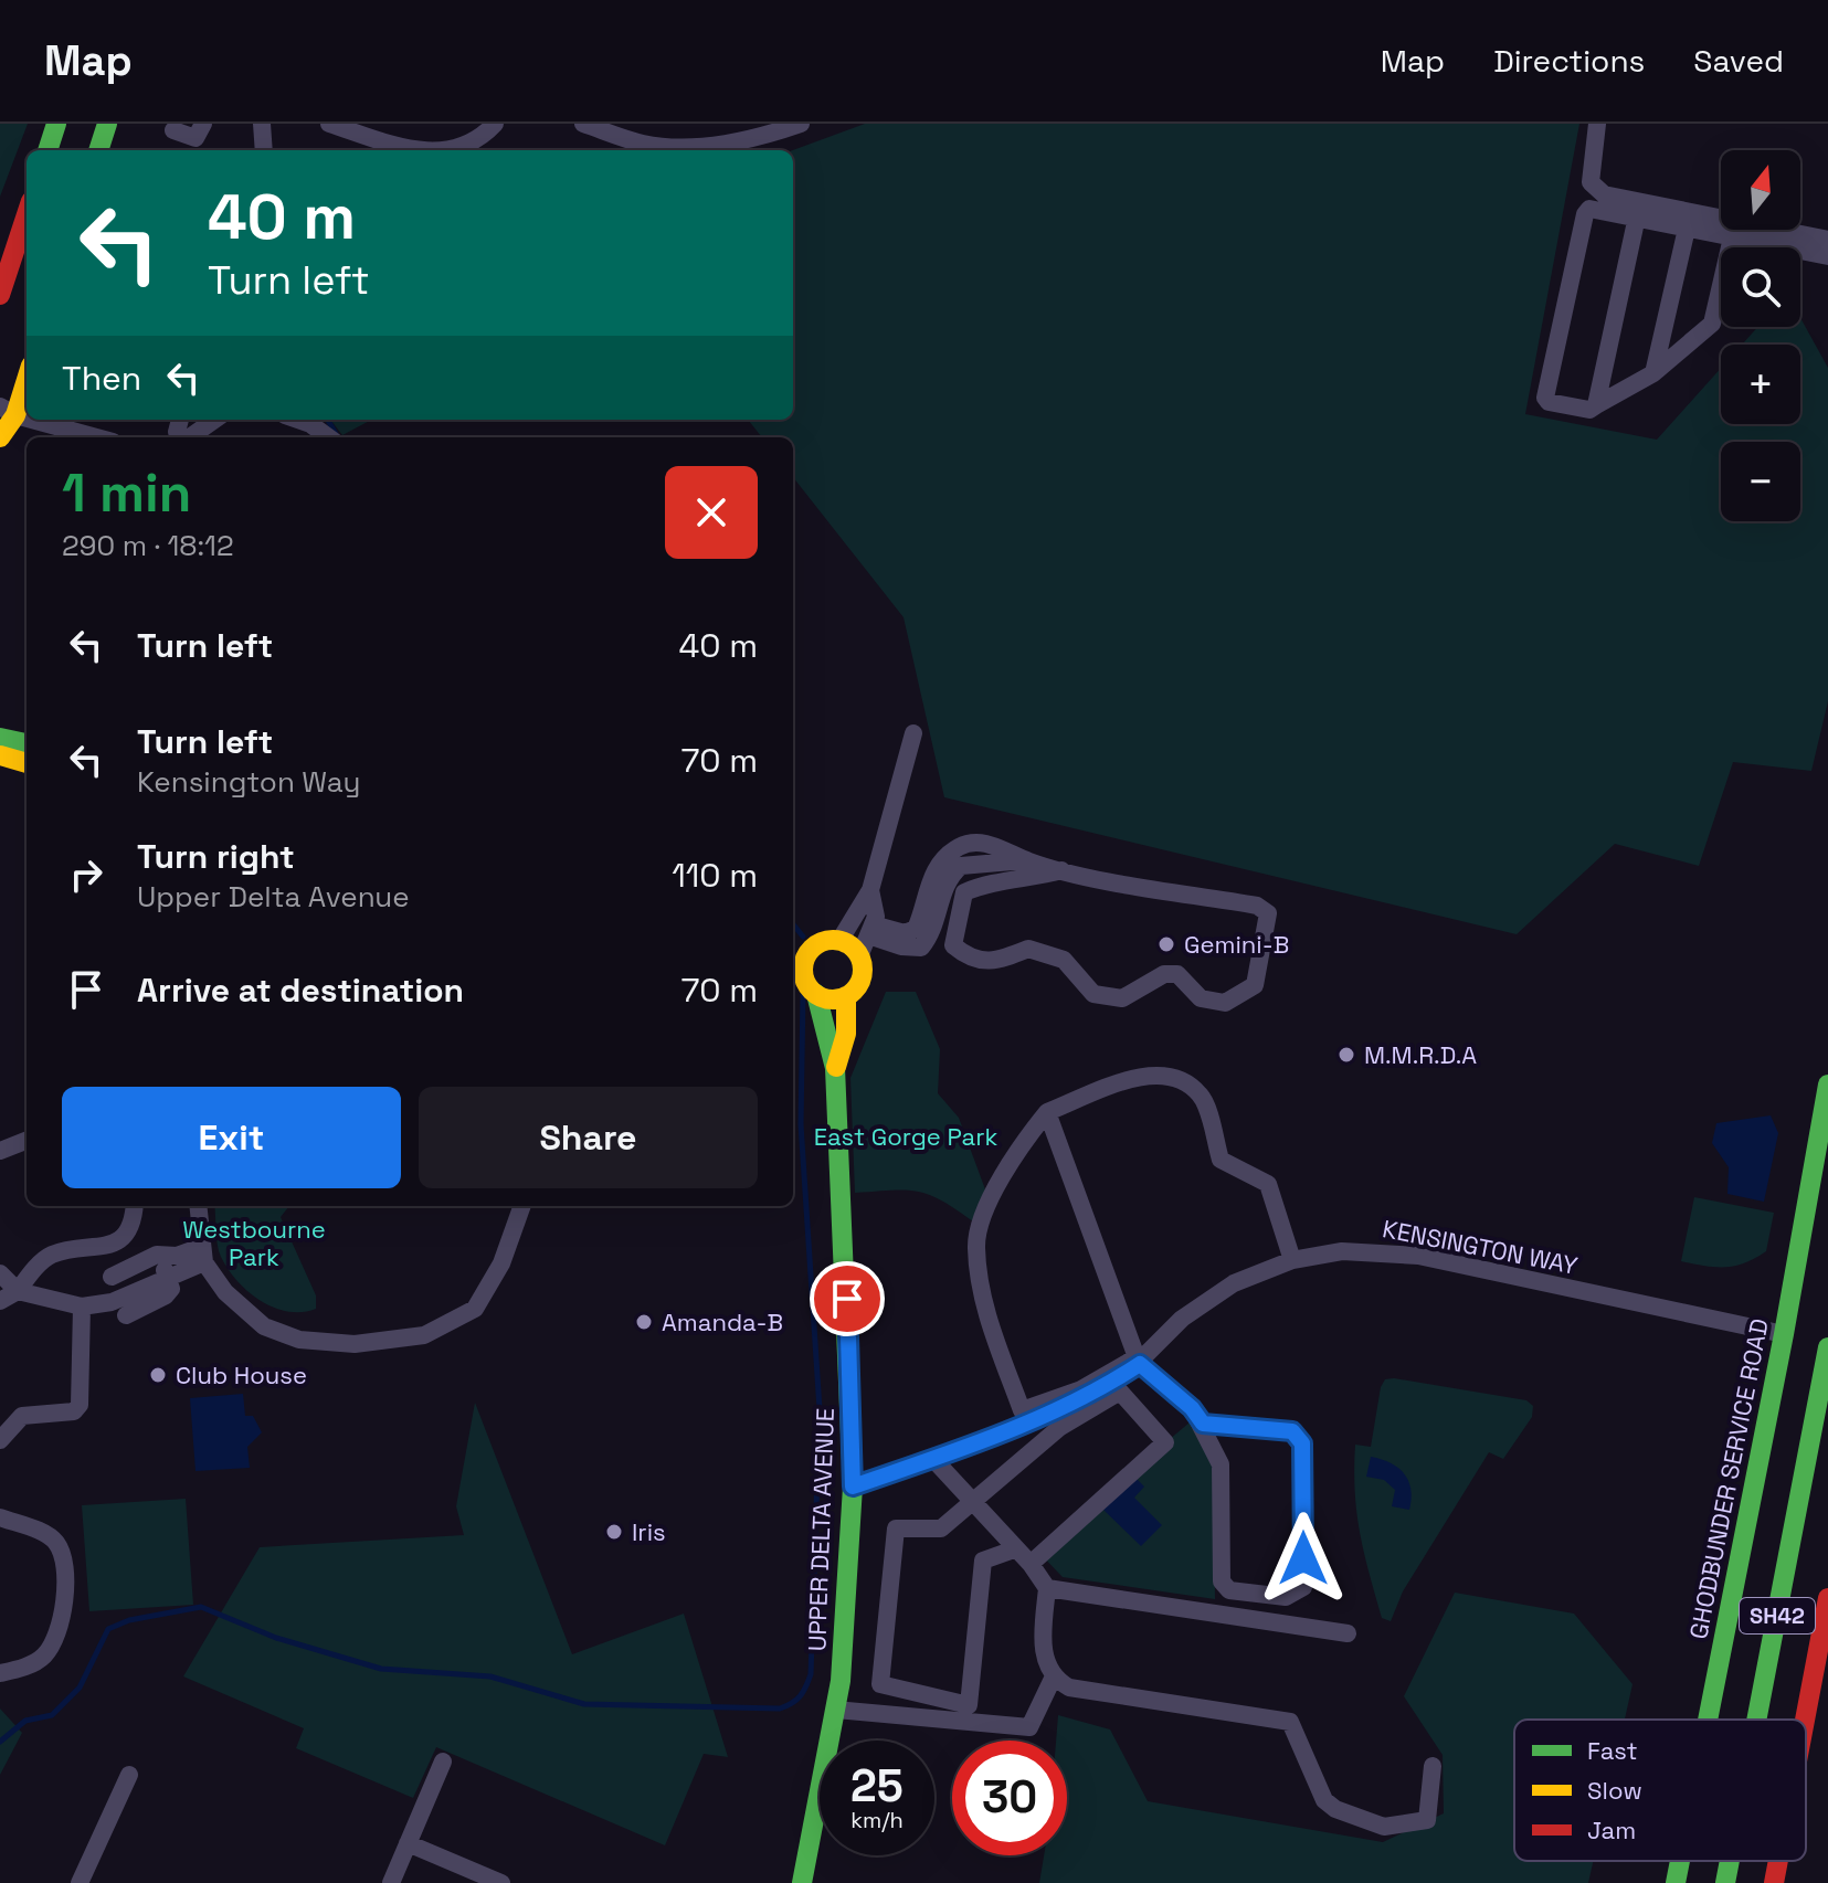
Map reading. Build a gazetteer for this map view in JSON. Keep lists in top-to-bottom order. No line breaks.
{"streets":{"street":["KENSINGTON WAY","GHODBUNDER SERVICE ROAD","UPPER DELTA AVENUE","SH42"]},"crossings":[["KENSINGTON WAY","GHODBUNDER SERVICE ROAD"],["KENSINGTON WAY","UPPER DELTA AVENUE"]],"parks":["East Gorge Park","Westbourne Park"],"places":["Gemini-B","M.M.R.D.A","Amanda-B","Club House","Iris"],"legend":["Fast","Slow","Jam"],"north":"top","page":{"header":"Map","nav":["Map","Directions","Saved"],"map_buttons":["+","−"],"turn":["40 m","Turn left"],"then":"Then","heading":["1 min","290 m · 18:12"],"list":[{"name":"Turn left","value":"40 m"},{"name":"Turn left","note":"Kensington Way","value":"70 m"},{"name":"Turn right","note":"Upper Delta Avenue","value":"110 m"},{"name":"Arrive at destination","value":"70 m"}],"buttons":["Exit","Share"],"speed":"25 km/h","limit":"30"}}
